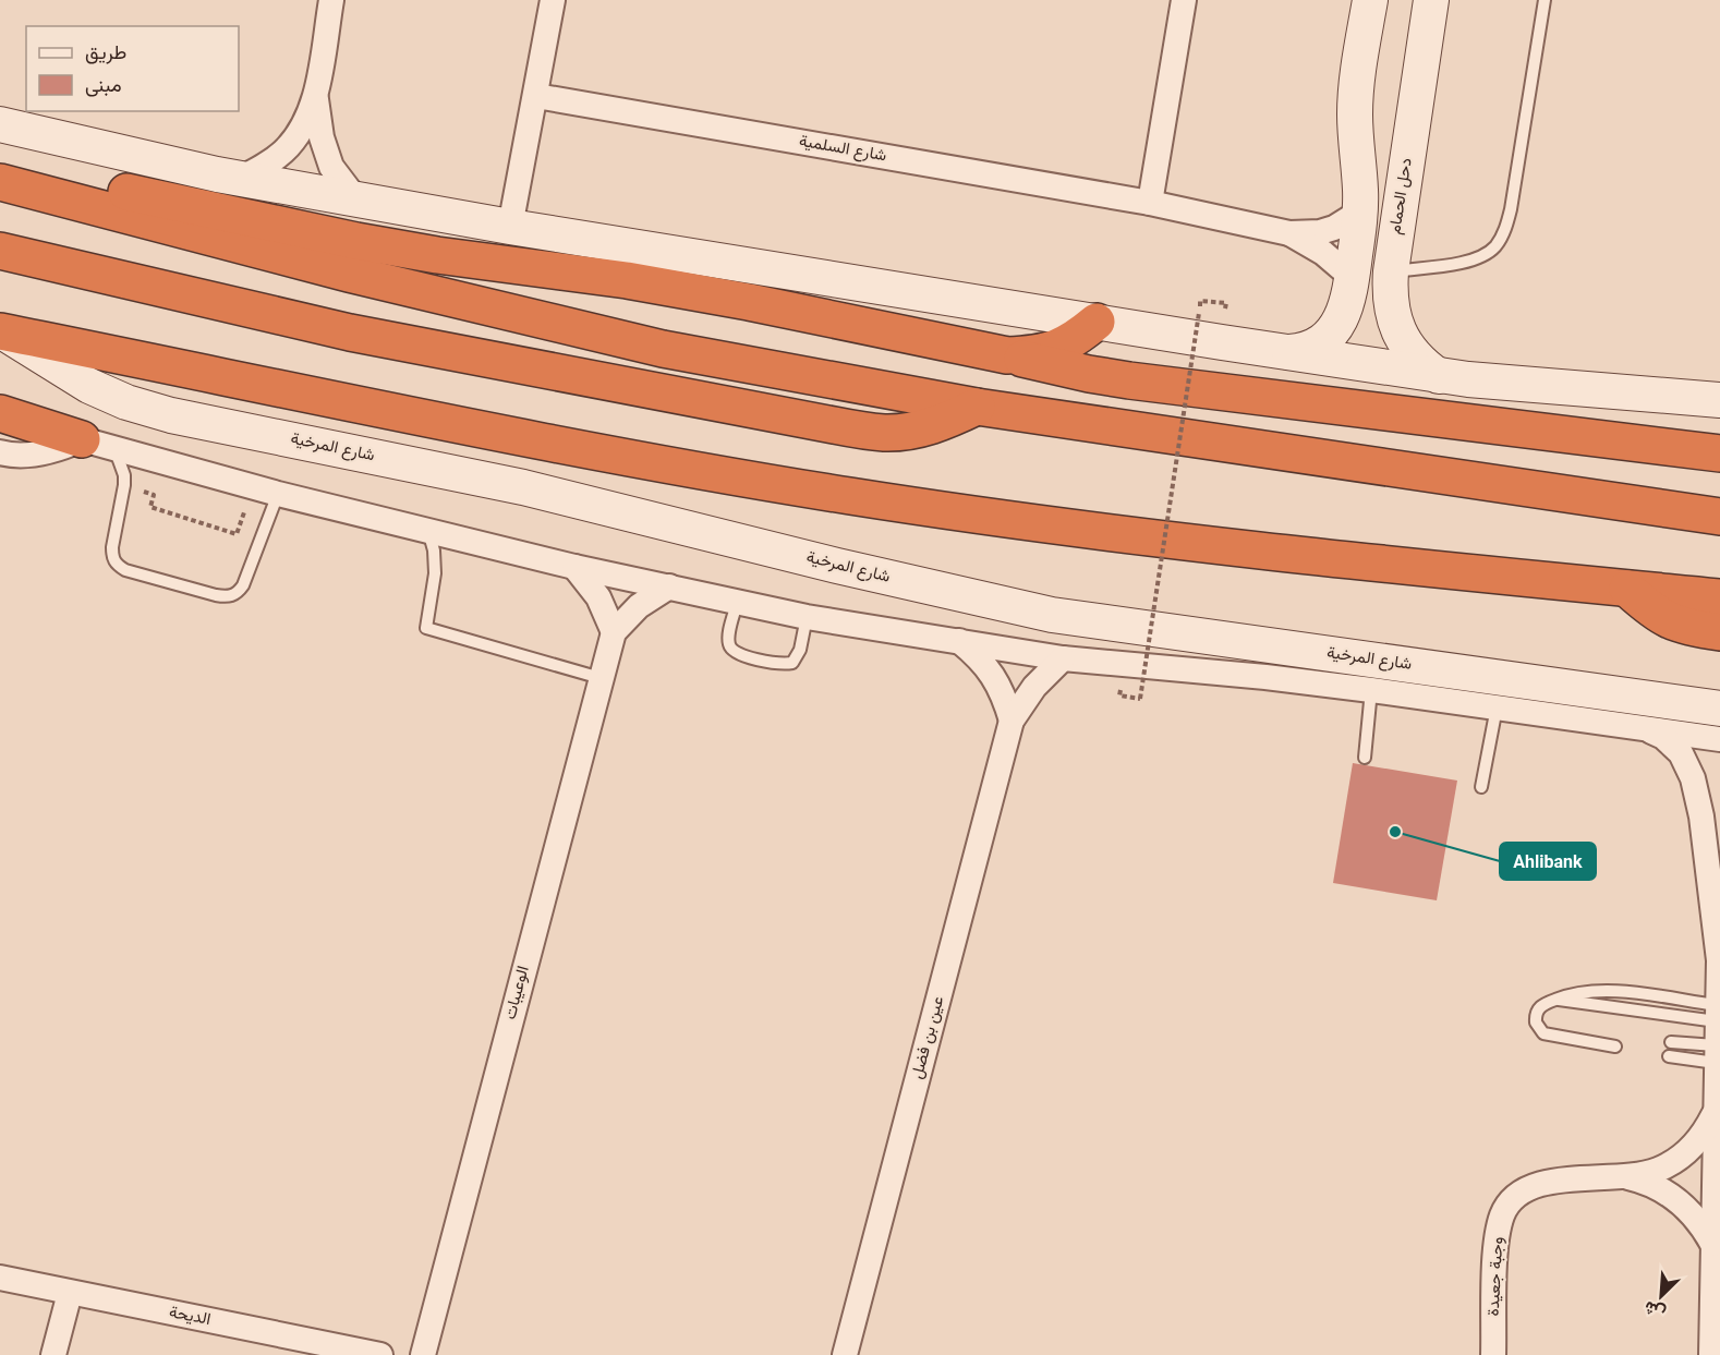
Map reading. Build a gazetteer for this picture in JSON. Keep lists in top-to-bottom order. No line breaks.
{"streets":{"highway":["شارع المرخية"],"street":["شارع السلمية","دحل الحمام","الوعيبات","عين بن فضل","وجبة جعيدة","الديحة"]},"crossings":[["شارع المرخية","الوعيبات"],["شارع المرخية","عين بن فضل"]],"places":["Ahlibank"],"legend":["طريق","مبنى"],"north":"bottom left"}
